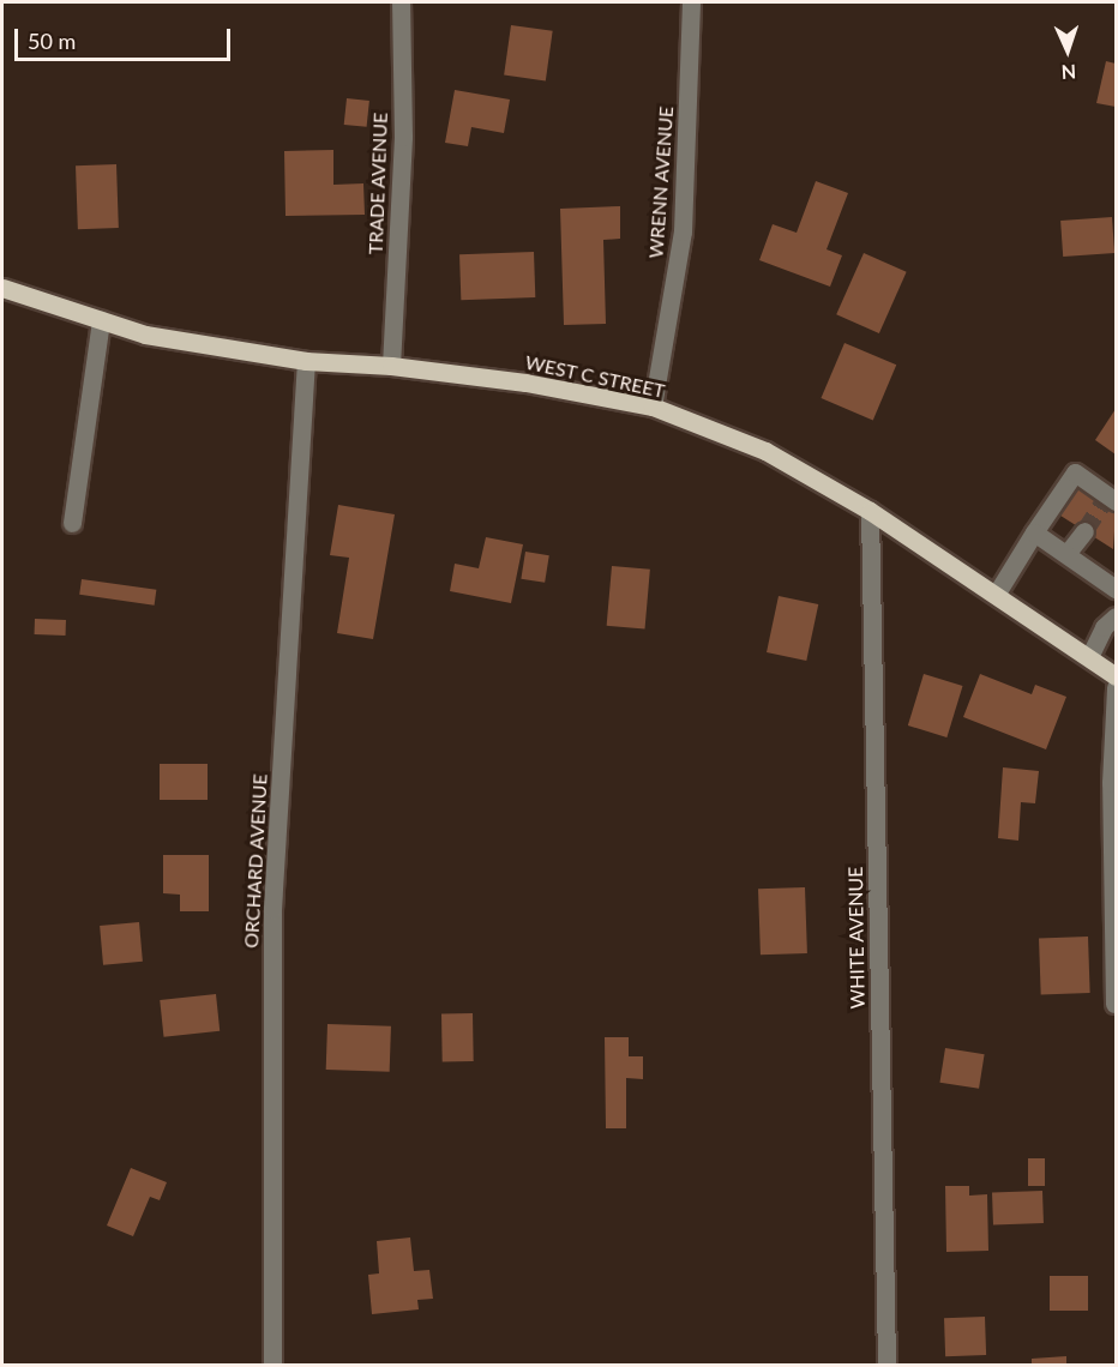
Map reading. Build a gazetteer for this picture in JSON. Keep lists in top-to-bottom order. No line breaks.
{"streets":{"main road":["WEST C STREET"],"street":["WRENN AVENUE","TRADE AVENUE","ORCHARD AVENUE","WHITE AVENUE"]},"crossings":[["WRENN AVENUE","WEST C STREET"],["TRADE AVENUE","WEST C STREET"],["WEST C STREET","ORCHARD AVENUE"],["WEST C STREET","WHITE AVENUE"]],"scale_bar":"50 m","north":"bottom"}
